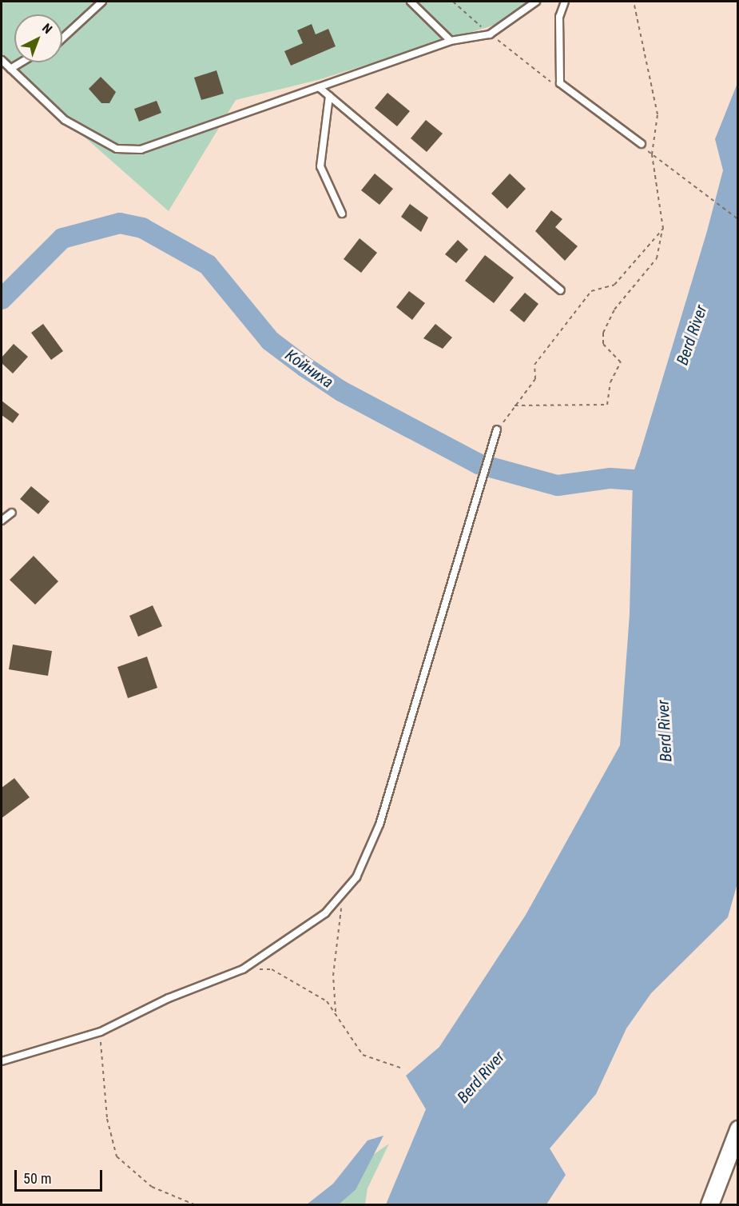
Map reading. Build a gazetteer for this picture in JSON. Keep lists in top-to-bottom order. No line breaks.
{"water":["Berd River","Койниха"],"scale_bar":"50 m","north":"top right"}
